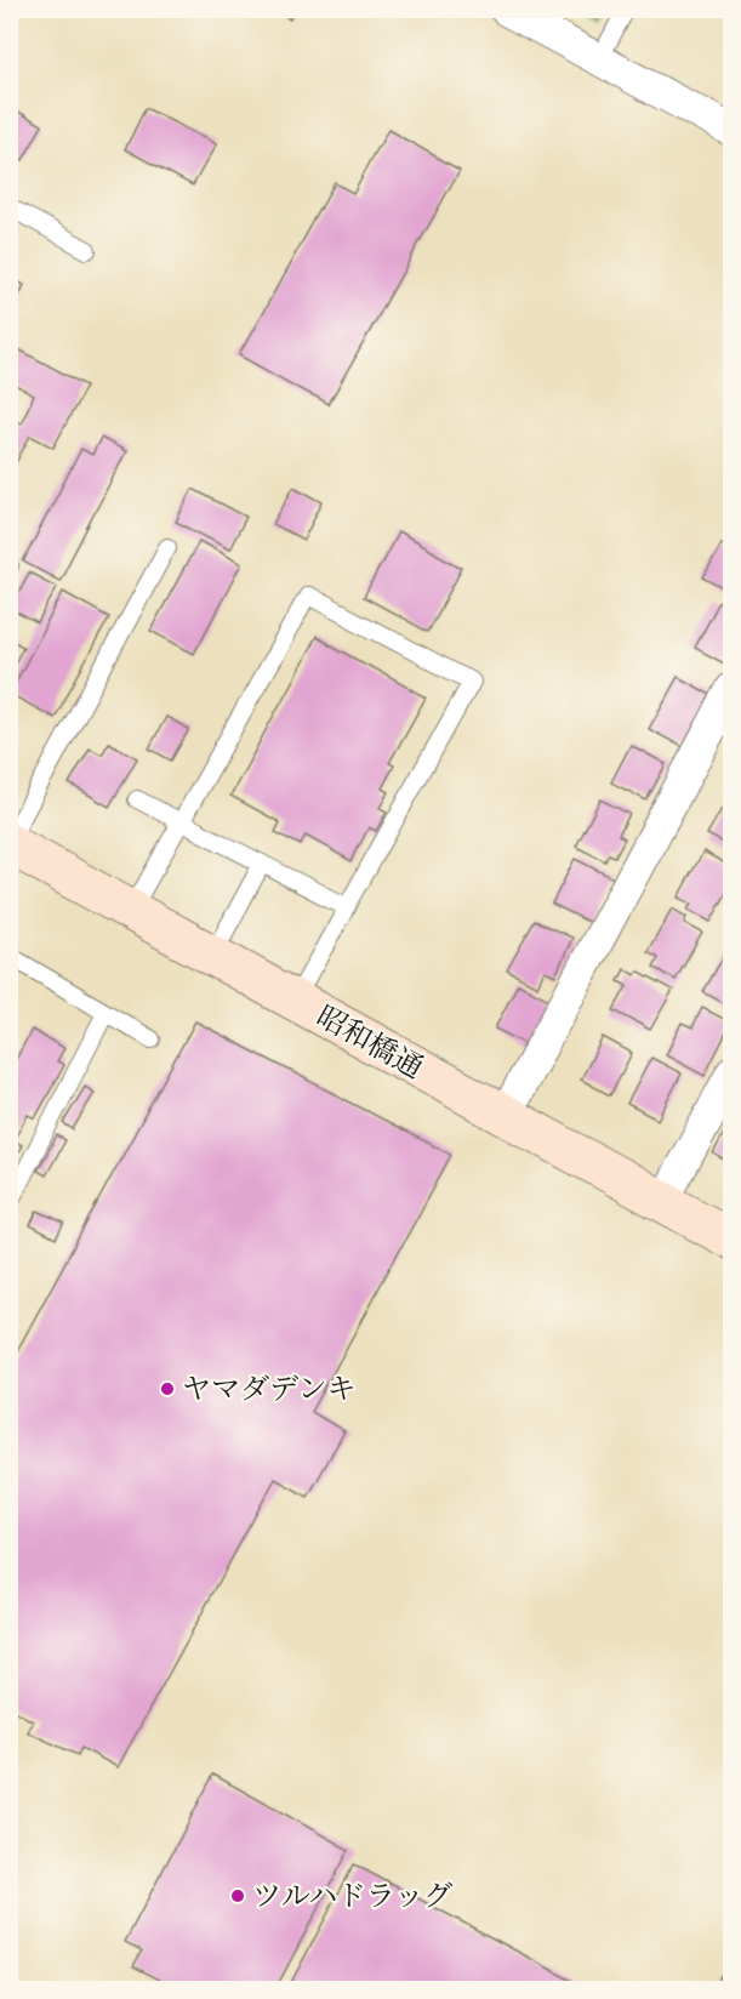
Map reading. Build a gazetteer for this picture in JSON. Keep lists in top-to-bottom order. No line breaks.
{"streets":{"street":["昭和橋通"]},"places":["ヤマダデンキ","ツルハドラッグ"]}
